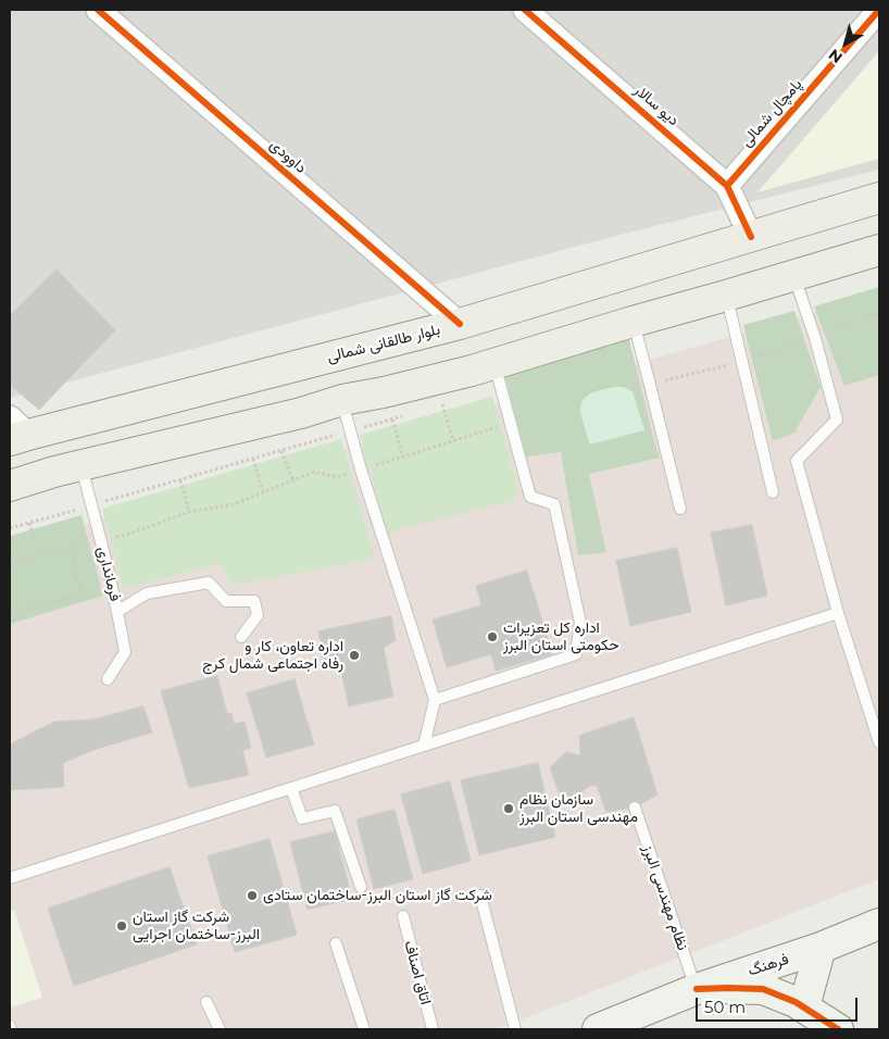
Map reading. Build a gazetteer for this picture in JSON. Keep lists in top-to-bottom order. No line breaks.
{"streets":{"main road":["بلوار طالقانی شمالی","فرهنگ"],"street":["دیو سالار","پامچال شمالی","داوودی"],"lane":["فرمانداری","نظام مهندسی البرز","اتاق اصناف"]},"crossings":[["دیو سالار","پامچال شمالی"],["دیو سالار","بلوار طالقانی شمالی"],["داوودی","بلوار طالقانی شمالی"],["نظام مهندسی البرز","فرهنگ"]],"places":["اداره کل تعزیرات حکومتی استان البرز","اداره تعاون، کار و رفاه اجتماعی شمال کرج","سازمان نظام مهندسی استان البرز","شرکت گاز استان البرز-ساختمان ستادی","شرکت گاز استان البرز-ساختمان اجرایی"],"scale_bar":"50 m","north":"bottom left"}
